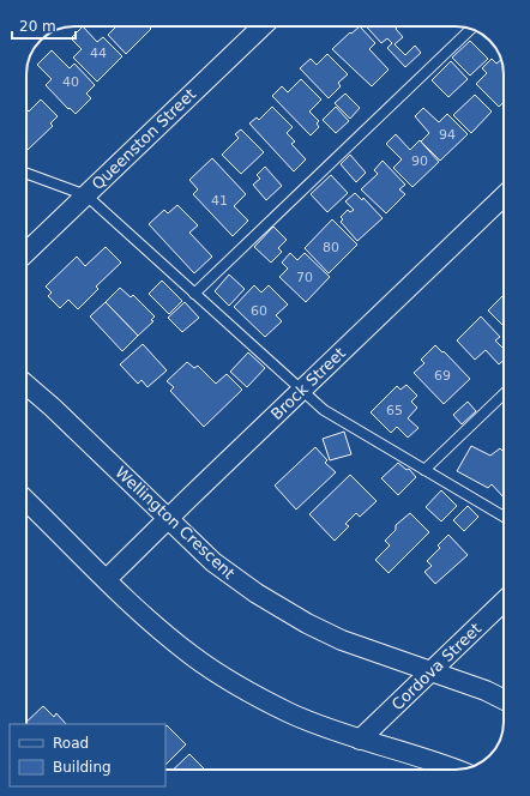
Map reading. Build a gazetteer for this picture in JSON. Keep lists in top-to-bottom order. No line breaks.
{"streets":{"street":["Queenston Street","Brock Street","Wellington Crescent","Cordova Street"]},"crossings":[["Brock Street","Wellington Crescent"],["Wellington Crescent","Cordova Street"]],"house_numbers":["44","40","94","90","41","80","70","60","69","65"],"legend":["Road","Building"],"scale_bar":"20 m"}
